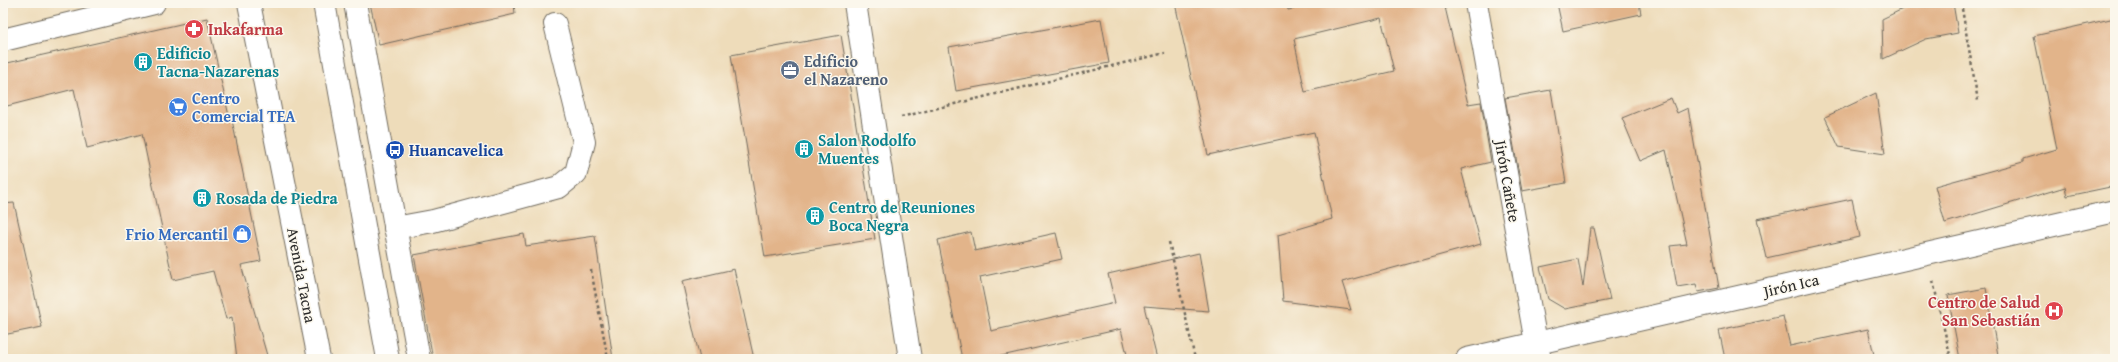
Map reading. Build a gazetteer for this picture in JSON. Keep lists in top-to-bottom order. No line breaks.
{"streets":{"street":["Jirón Cañete","Avenida Tacna","Jirón Ica"]},"crossings":[["Jirón Cañete","Jirón Ica"]],"places":{"pharmacy":["Inkafarma"],"building":["Edificio Tacna-Nazarenas","Salon Rodolfo Muentes","Rosada de Piedra","Centro de Reuniones Boca Negra"],"office":["Edificio el Nazareno"],"supermarket":["Centro Comercial TEA"],"bus stop":["Huancavelica"],"shop":["Frio Mercantil"],"hospital":["Centro de Salud San Sebastián"]}}
